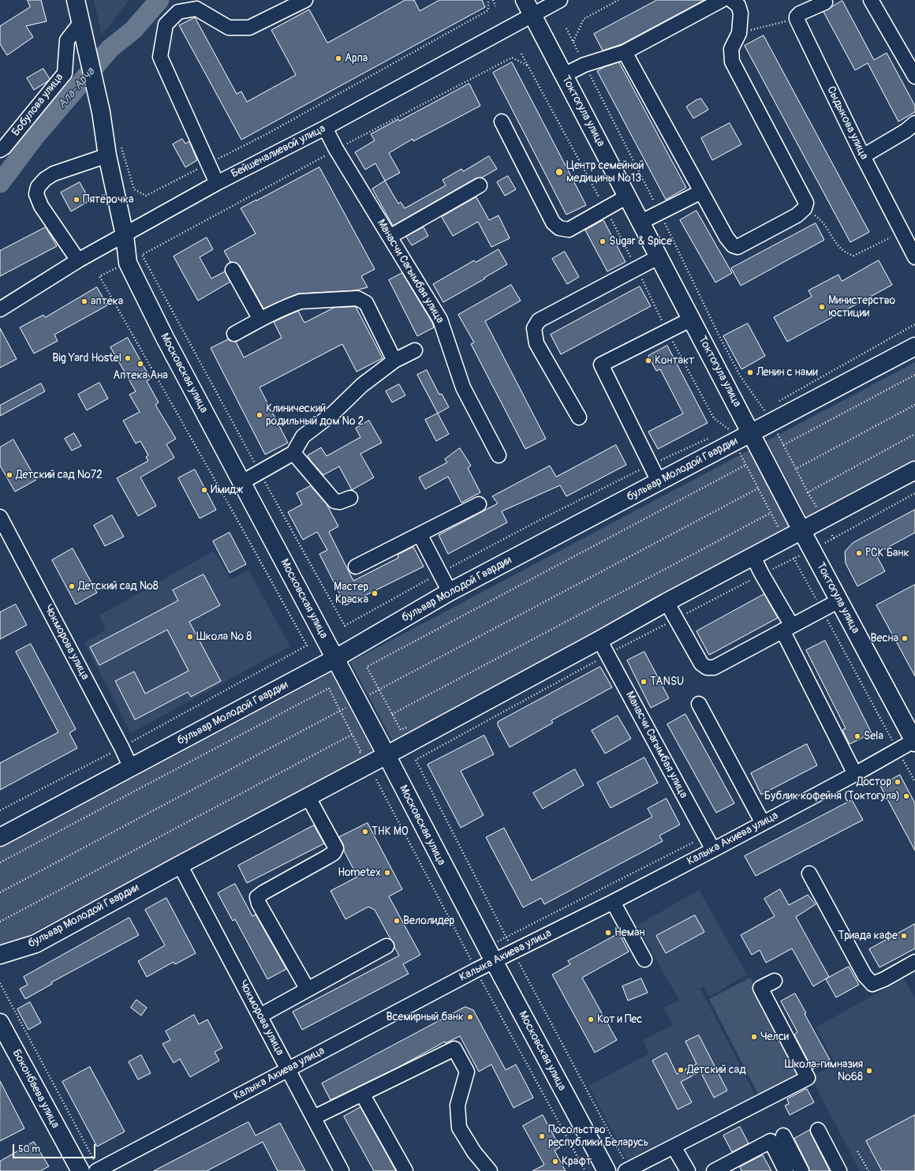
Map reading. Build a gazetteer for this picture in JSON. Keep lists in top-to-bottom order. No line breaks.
{"streets":{"main road":["Токтогула улица","Московская улица","бульвар Молодой Гвардии","Боконбаева улица"],"street":["Бобулова улица","Сыдыкова улица","Бейшеналиевой улица","Манасчи Сагымбая улица","Чокморова улица","Калыка Акиева улица"]},"crossings":[["Бобулова улица","Московская улица"],["Токтогула улица","Бейшеналиевой улица"],["Токтогула улица","бульвар Молодой Гвардии"],["Токтогула улица","Калыка Акиева улица"],["Бейшеналиевой улица","Манасчи Сагымбая улица"],["Бейшеналиевой улица","Московская улица"],["Манасчи Сагымбая улица","бульвар Молодой Гвардии"],["Манасчи Сагымбая улица","Калыка Акиева улица"],["Московская улица","бульвар Молодой Гвардии"],["Московская улица","Калыка Акиева улица"],["бульвар Молодой Гвардии","Чокморова улица"],["Чокморова улица","Калыка Акиева улица"]],"water":["Ала-Арча"],"places":["Арпа","Центр семейной медицины №13","Пятёрочка","Sugar & Spice","аптека","Министерство юстиции","Big Yard Hostel","Контакт","Аптека Ана","Ленин с нами","Клинический родильный дом № 2","Детский сад №72","Имидж","РСК Банк","Детский сад №8","Мастер Краска","Школа № 8","Весна","TANSU","Sela","Достор","Бублик кофейня (Токтогула)","ТНК МО","Hometex","Велолидер","Неман","Триада кафе","Всемирный банк","Кот и Пес","Челси","Детский сад","Школа-гимназия №68","Посольство республики Беларусь","Крафт"],"scale_bar":"50 m"}
